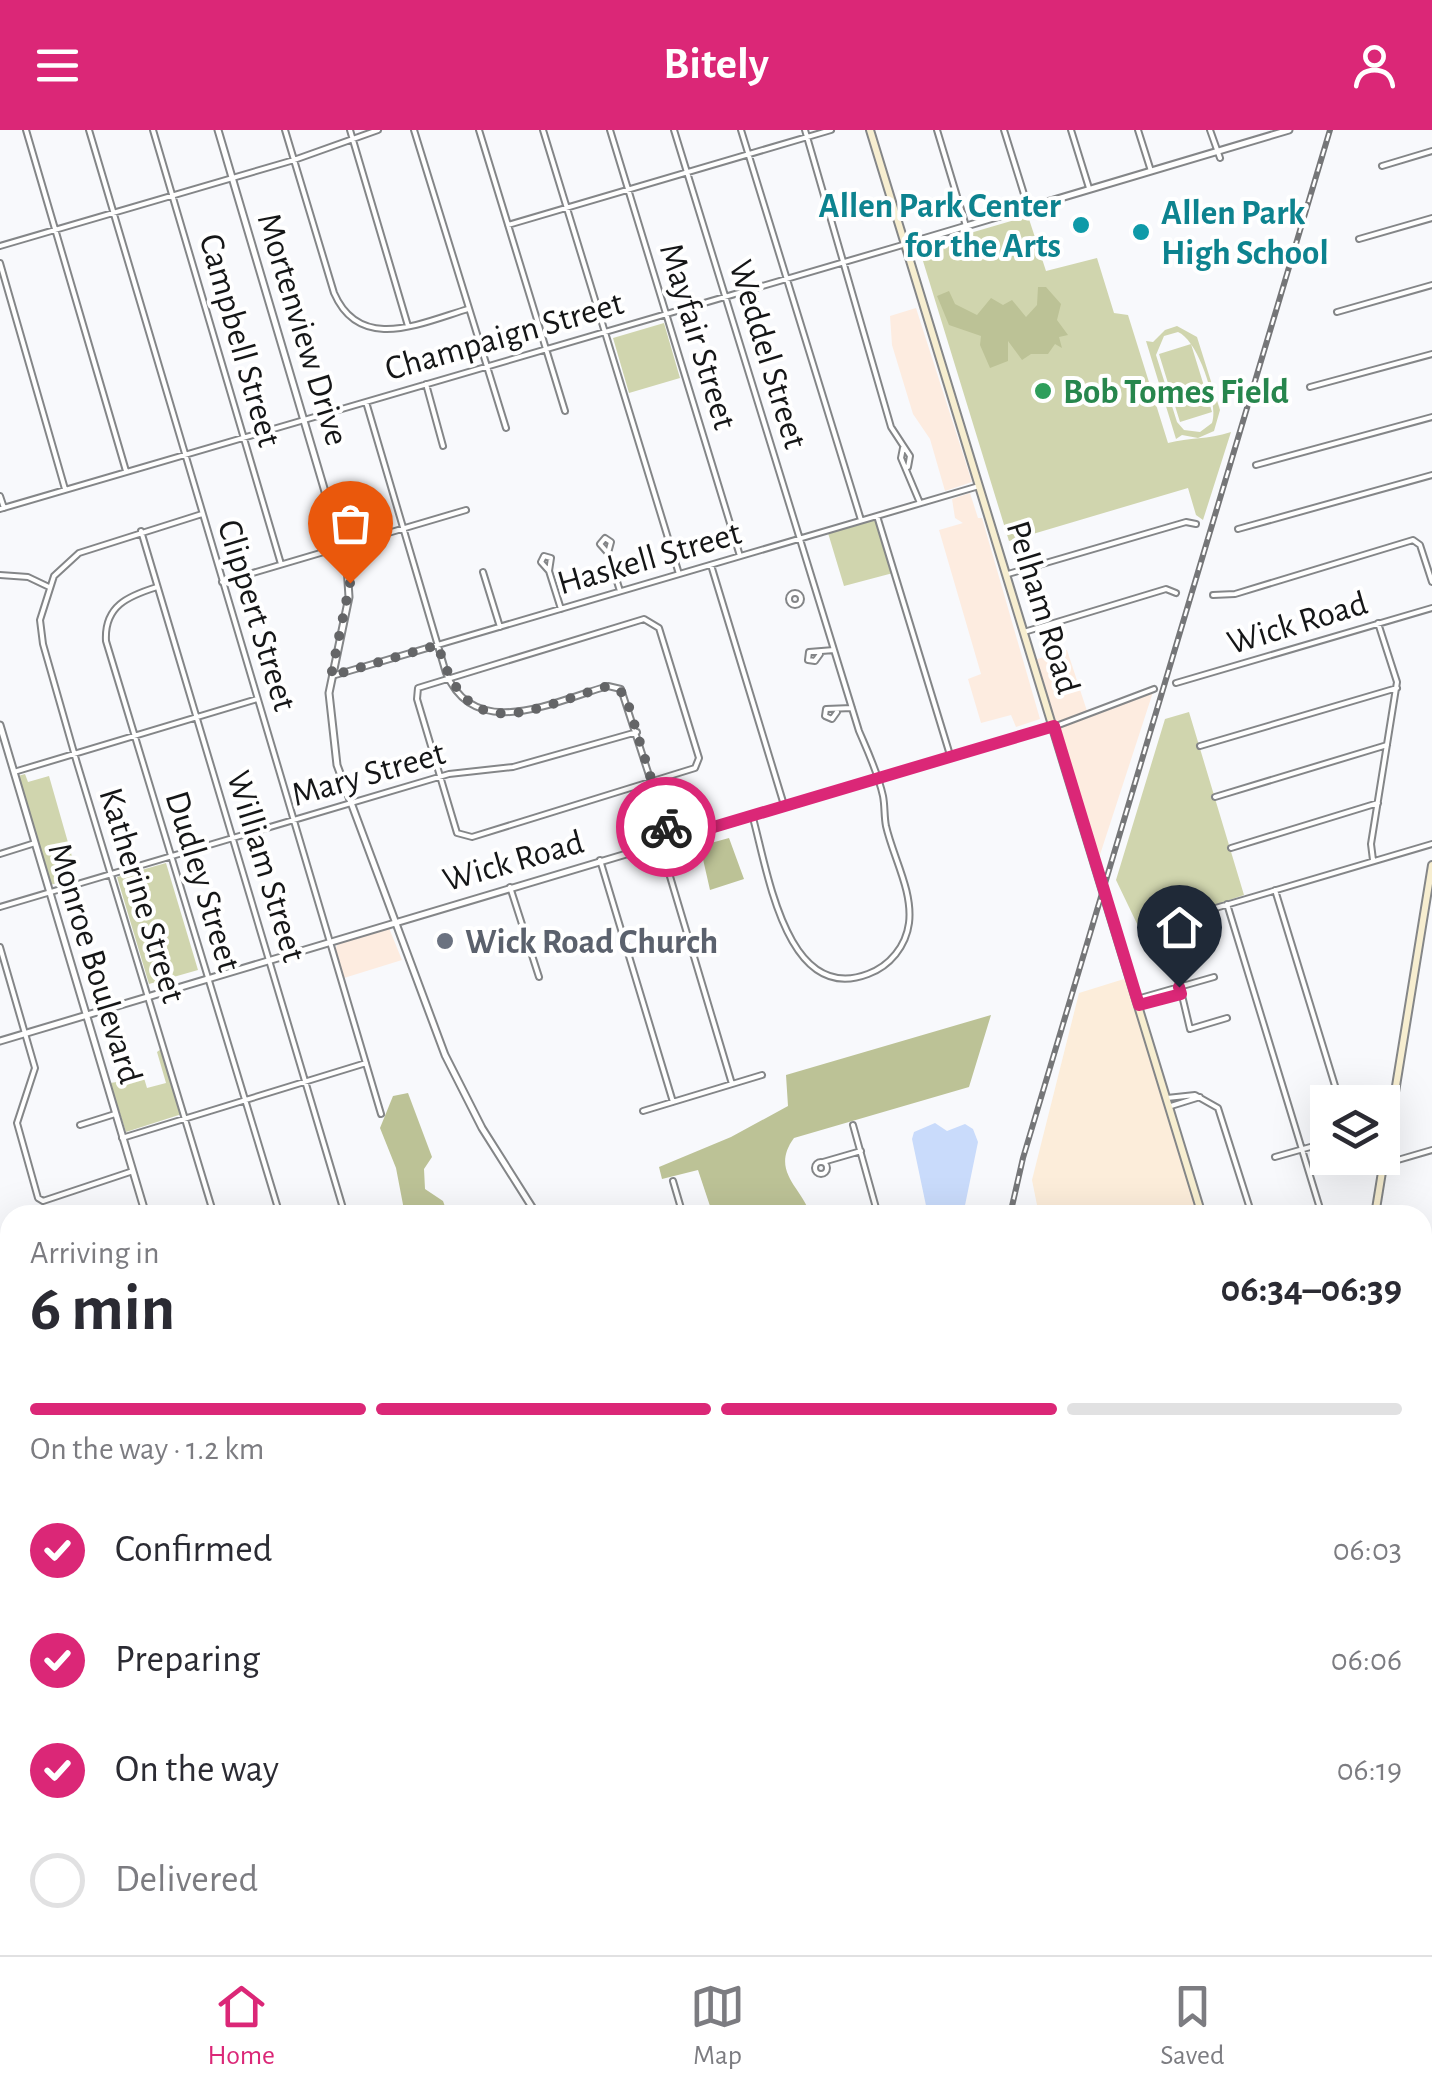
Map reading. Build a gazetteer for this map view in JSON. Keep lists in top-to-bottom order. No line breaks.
{"streets":{"main road":["Pelham Road"],"street":["Mortenview Drive","Champaign Street","Mayfair Street","Campbell Street","Weddel Street","Haskell Street","Clippert Street","Wick Road","Mary Street","William Street","Dudley Street","Katherine Street","Monroe Boulevard"]},"crossings":[["Mortenview Drive","Champaign Street"],["Mortenview Drive","Haskell Street"],["Mortenview Drive","Wick Road"],["Mortenview Drive","Mary Street"],["Champaign Street","Mayfair Street"],["Champaign Street","Campbell Street"],["Champaign Street","Weddel Street"],["Champaign Street","Pelham Road"],["Champaign Street","Clippert Street"],["Mayfair Street","Haskell Street"],["Weddel Street","Haskell Street"],["Weddel Street","Wick Road"],["Haskell Street","Pelham Road"],["Pelham Road","Wick Road"],["Clippert Street","Wick Road"],["Clippert Street","Mary Street"],["Wick Road","William Street"],["Wick Road","Dudley Street"],["Wick Road","Katherine Street"],["Wick Road","Monroe Boulevard"],["Mary Street","William Street"],["Mary Street","Dudley Street"],["Mary Street","Katherine Street"],["Mary Street","Monroe Boulevard"],["William Street","Dudley Street"]],"places":["Allen Park Center for the Arts","Allen Park High School","Bob Tomes Field","Wick Road Church"],"page":{"header":"Bitely","heading":["6 min","Arriving in","06:34–06:39"],"bar":"On the way · 1.2 km","list":[["Confirmed","06:03"],["Preparing","06:06"],["On the way","06:19"],"Delivered"],"tabs":["Home","Map","Saved"]}}
